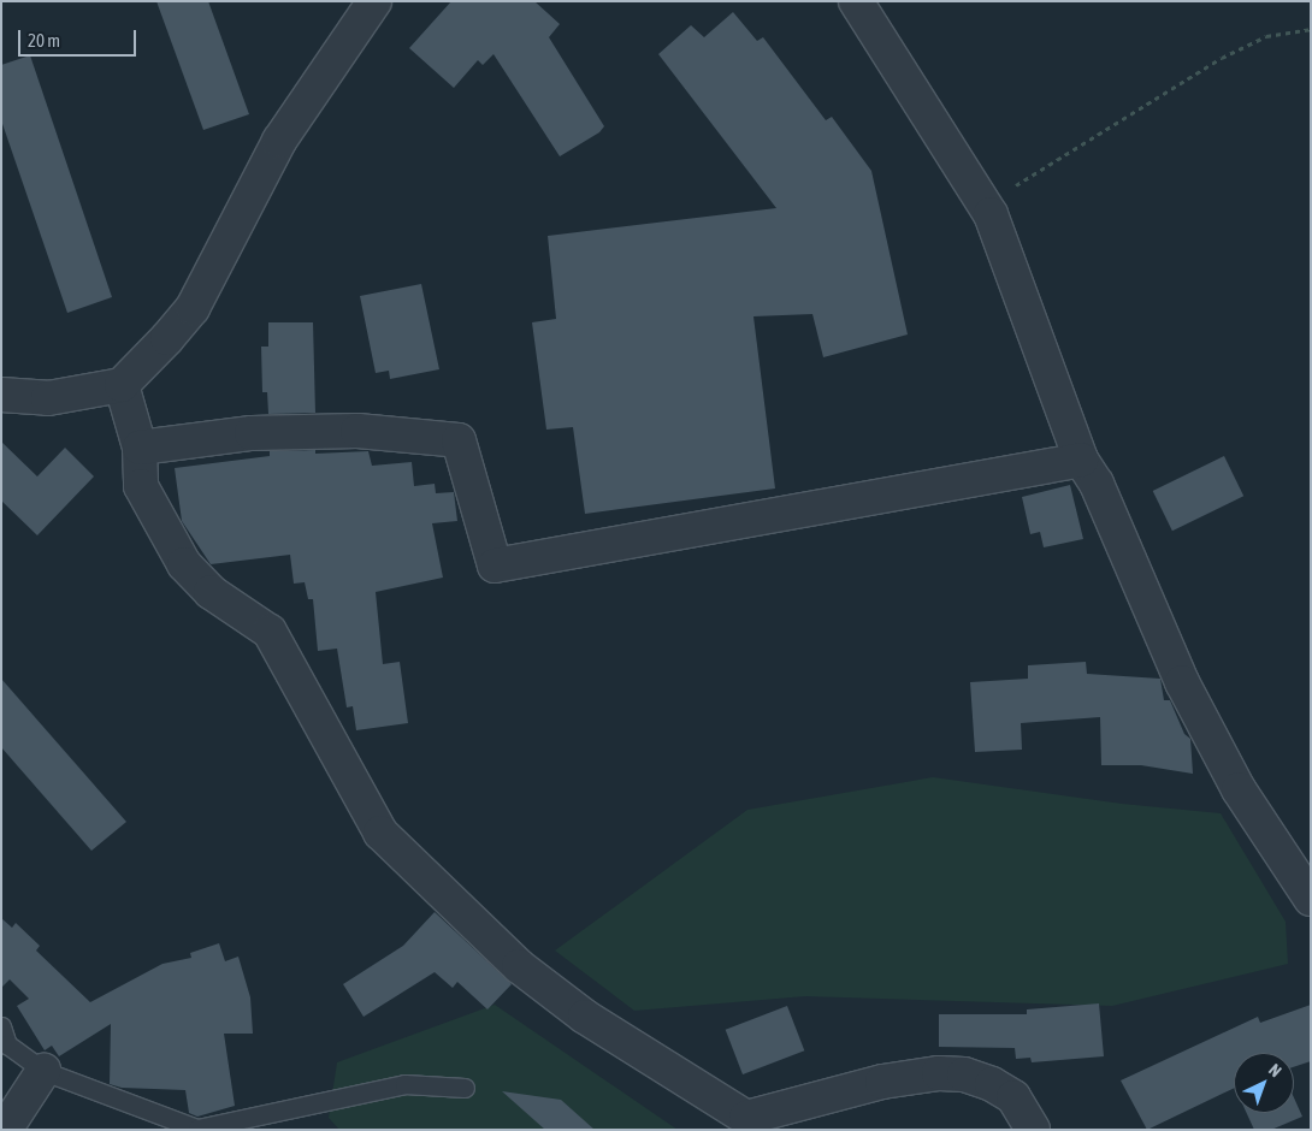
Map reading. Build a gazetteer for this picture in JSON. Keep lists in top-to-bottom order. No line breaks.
{"scale_bar":"20 m","north":"top right"}
